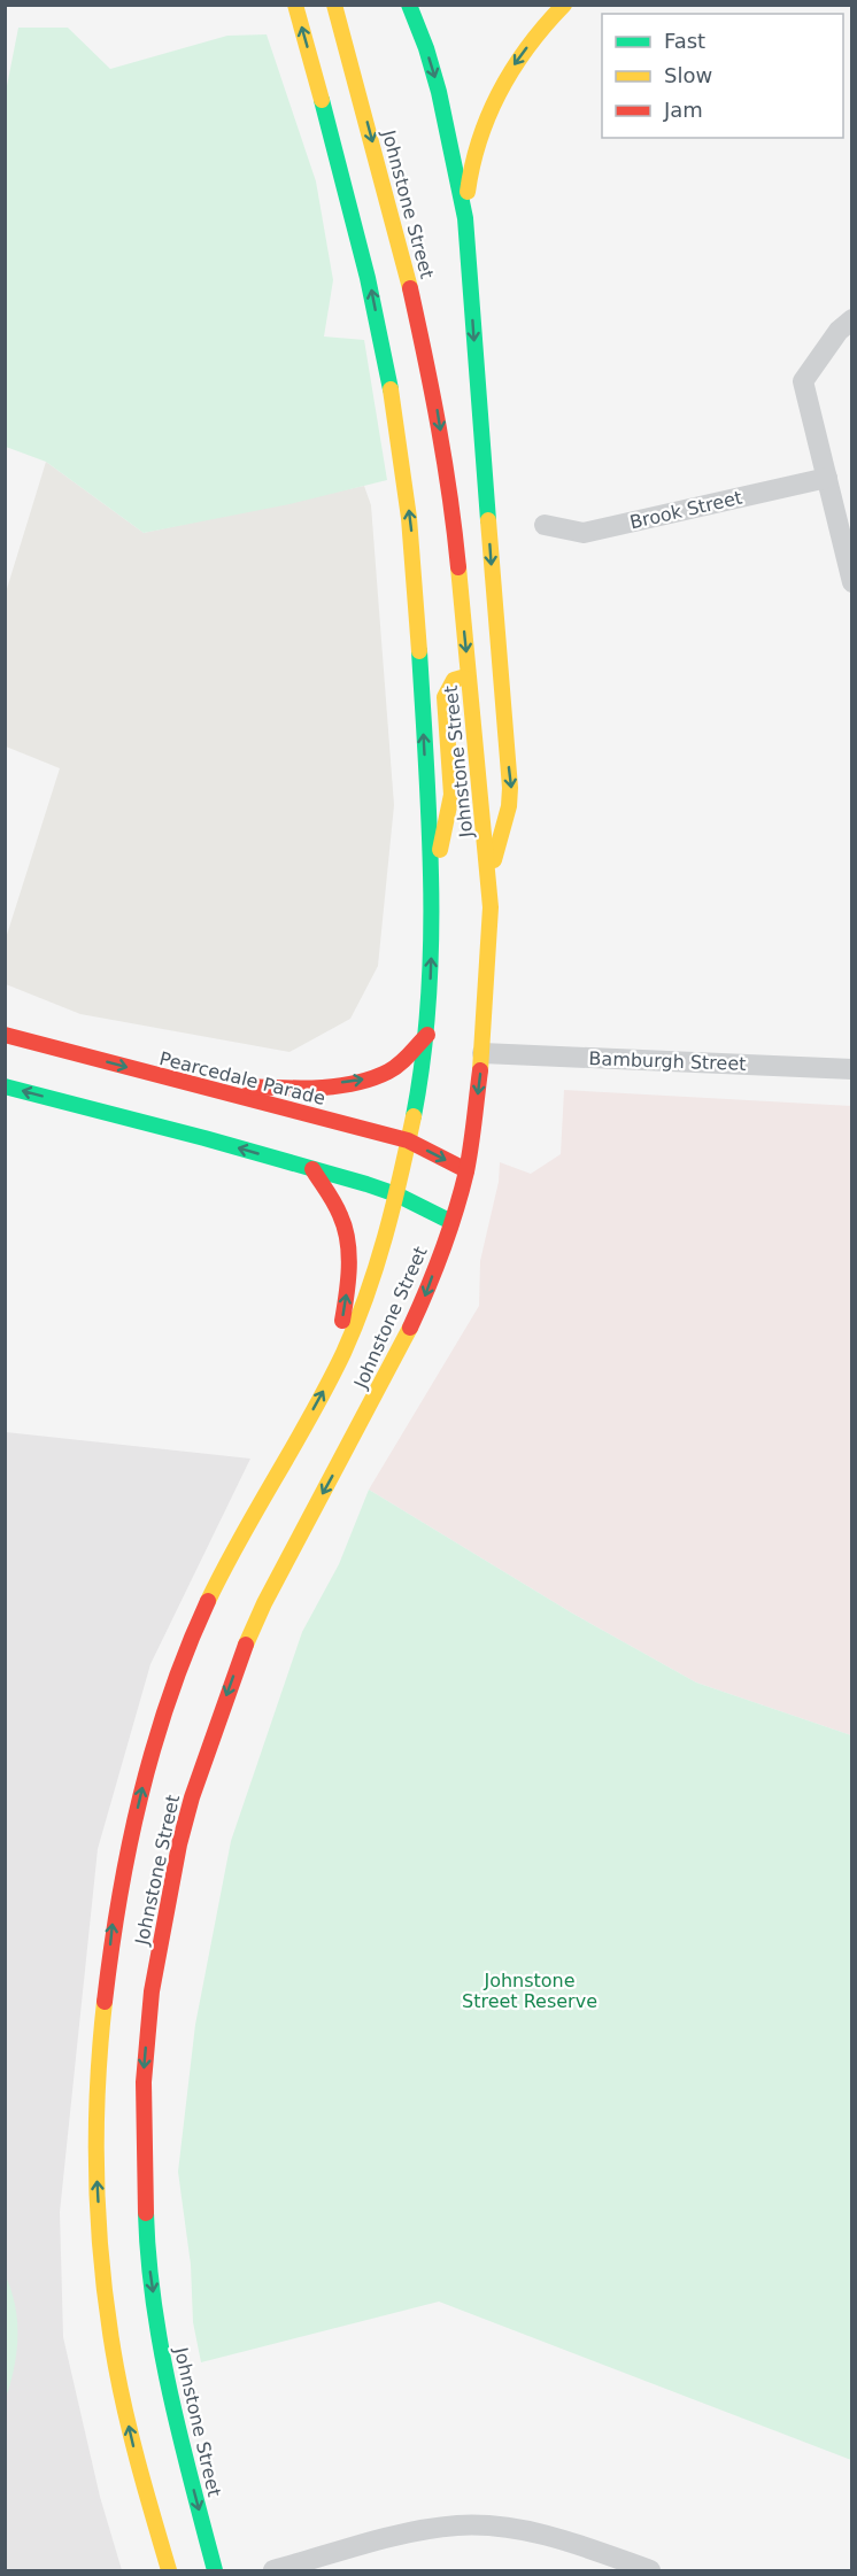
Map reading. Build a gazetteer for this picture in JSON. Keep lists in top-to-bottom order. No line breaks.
{"streets":{"main road":["Johnstone Street","Pearcedale Parade"],"street":["Brook Street","Bamburgh Street"]},"crossings":[["Johnstone Street","Bamburgh Street"],["Johnstone Street","Pearcedale Parade"]],"parks":["Johnstone Street Reserve"],"legend":["Fast","Slow","Jam"]}
